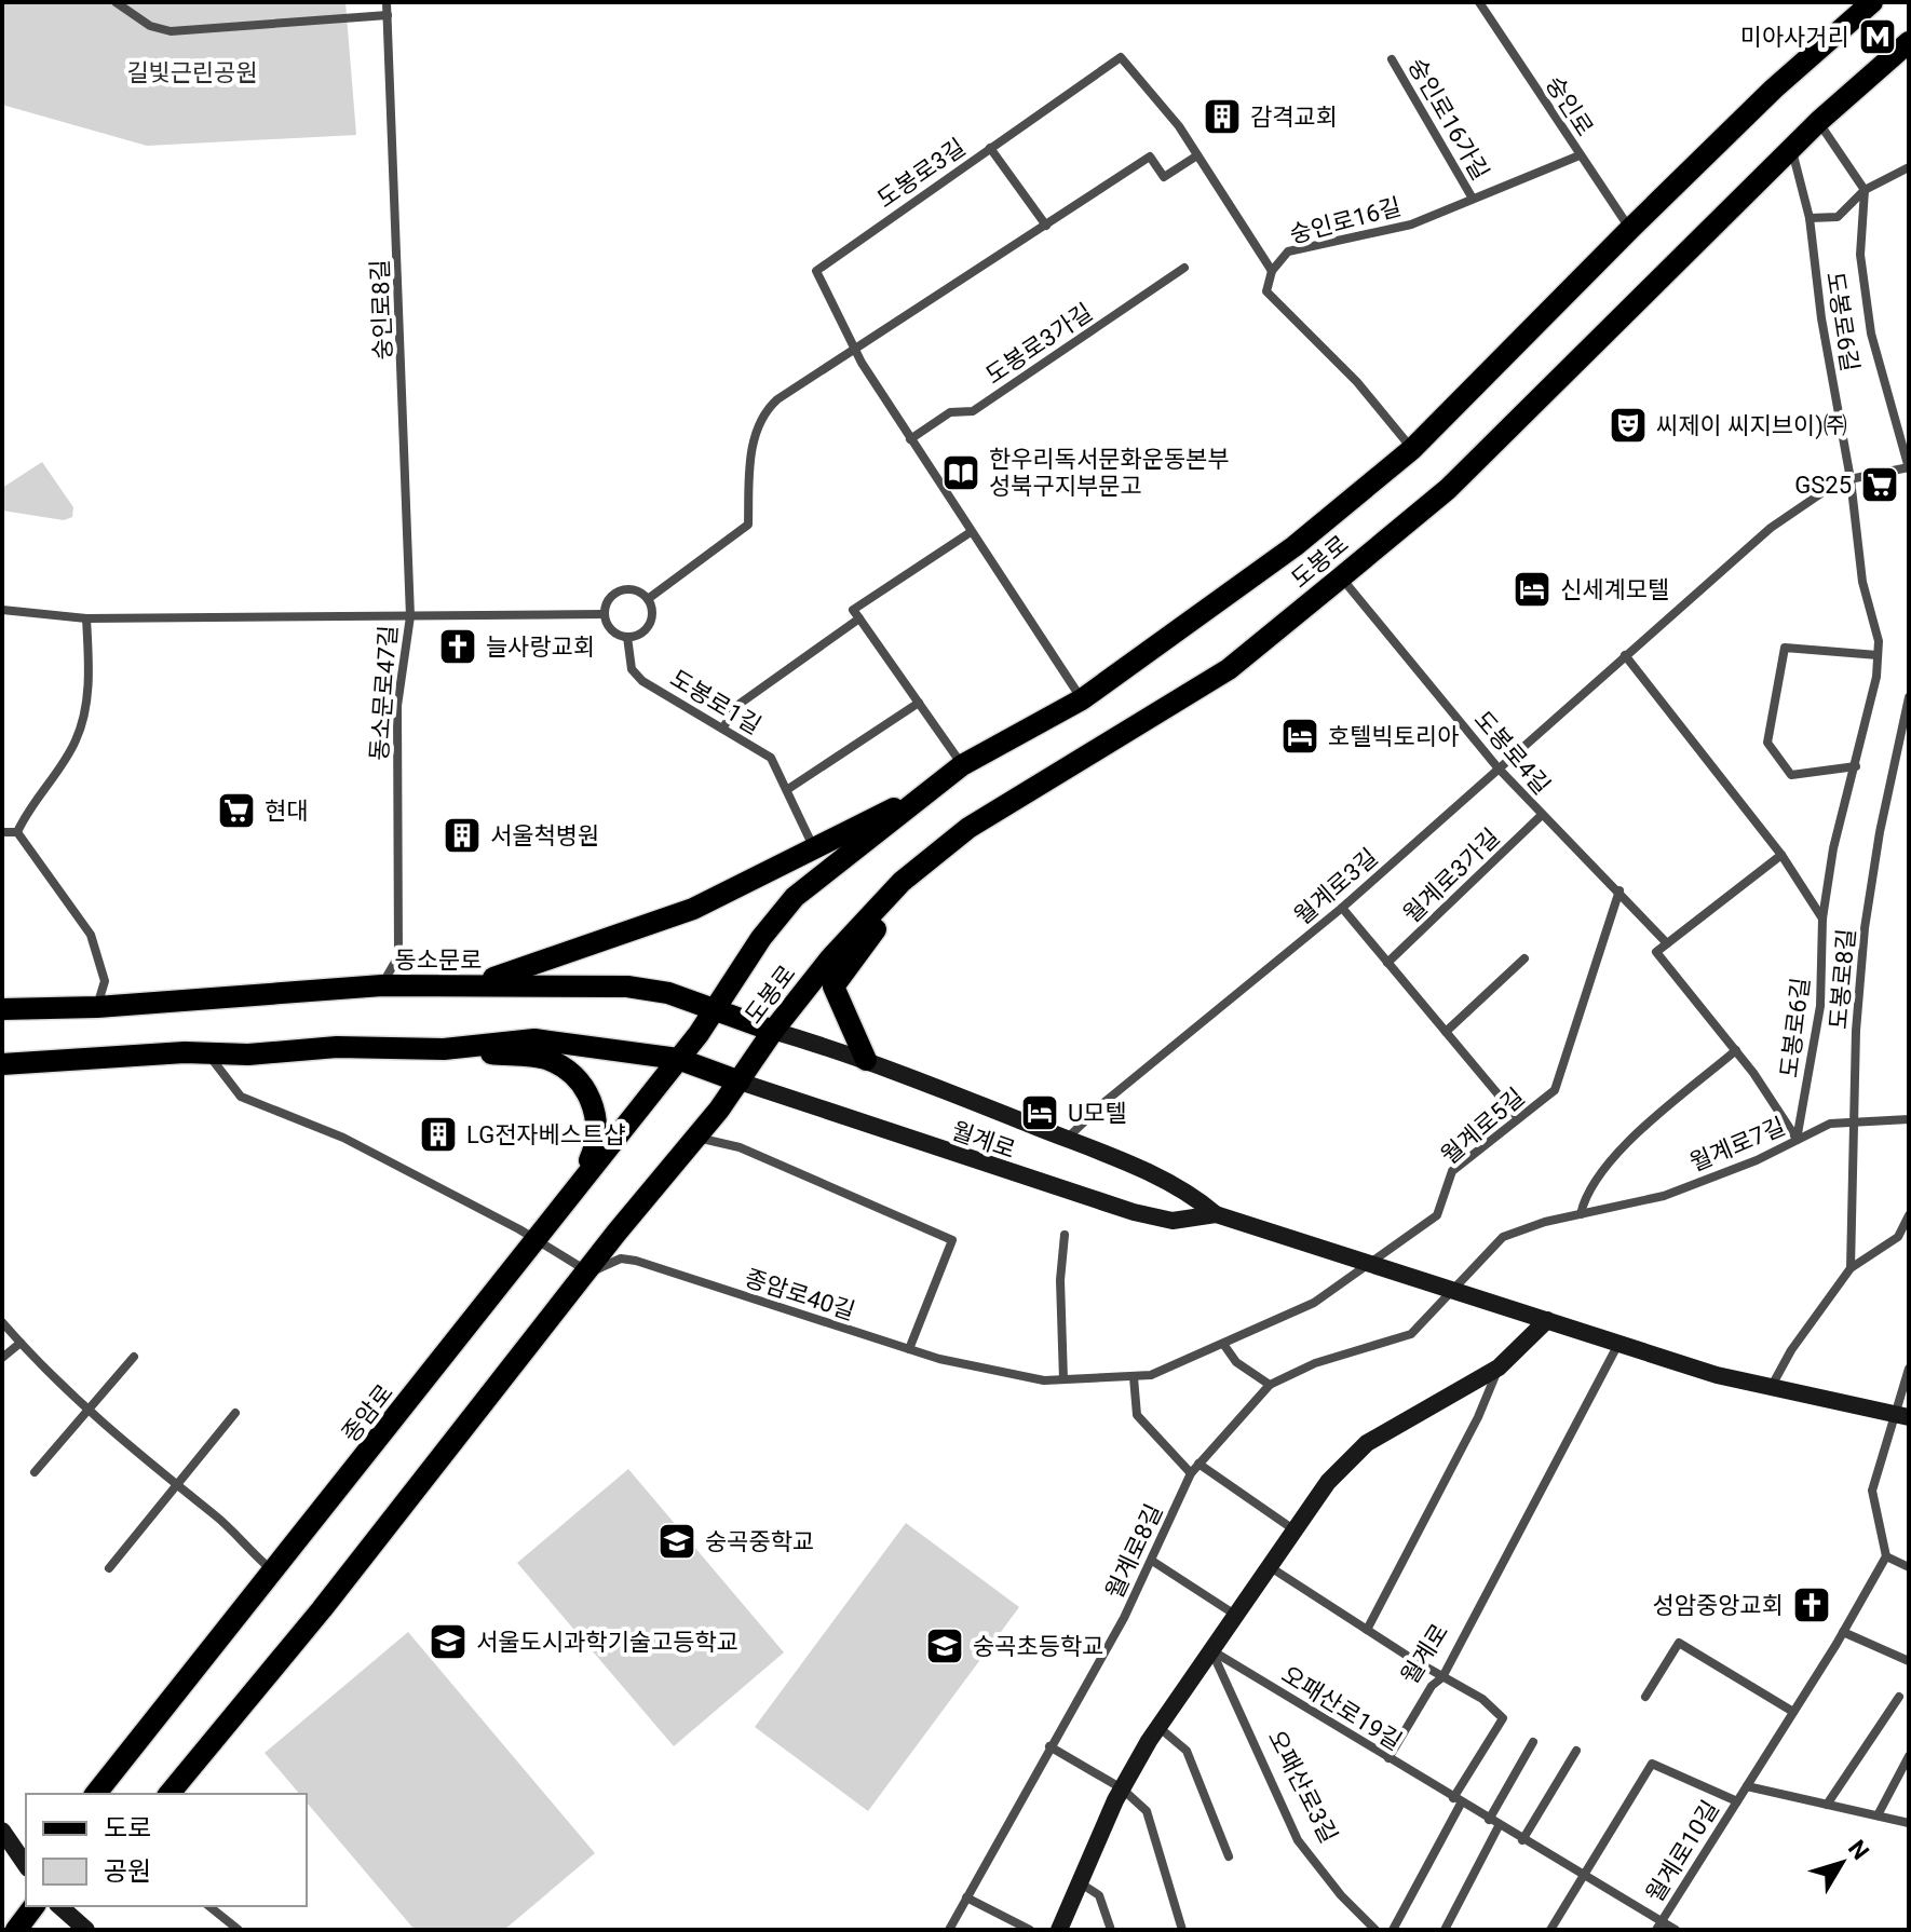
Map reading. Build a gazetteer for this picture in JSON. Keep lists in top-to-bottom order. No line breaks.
{"streets":{"main road":["도봉로","동소문로","월계로","종암로"],"street":["숭인로","숭인로16가길","도봉로3길","숭인로16길","숭인로8길","도봉로6길","도봉로3가길","동소문로47길","도봉로1길","도봉로4길","월계로3가길","월계로3길","도봉로8길","월계로5길","월계로7길","종암로40길","월계로8길","오패산로19길","오패산로3길","월계로10길"]},"crossings":[["숭인로","숭인로16길"],["숭인로","도봉로"],["숭인로16가길","숭인로16길"],["도봉로3길","숭인로16길"],["도봉로3길","도봉로3가길"],["도봉로3길","도봉로"],["숭인로8길","동소문로47길"],["도봉로6길","도봉로"],["도봉로6길","도봉로4길"],["도봉로6길","월계로3길"],["도봉로6길","월계로7길"],["도봉로","도봉로4길"],["도봉로","동소문로"],["도봉로","월계로"],["도봉로","종암로"],["동소문로47길","동소문로"],["도봉로4길","월계로3가길"],["도봉로4길","월계로3길"],["도봉로4길","월계로5길"],["도봉로4길","월계로7길"],["월계로3길","월계로"],["동소문로","월계로"],["도봉로8길","월계로7길"],["월계로5길","월계로"],["월계로5길","종암로40길"],["월계로","월계로7길"],["월계로","종암로40길"],["월계로","월계로8길"],["월계로","오패산로19길"],["월계로7길","월계로8길"],["오패산로19길","오패산로3길"],["오패산로19길","월계로10길"]],"parks":["길빛근린공원"],"places":{"metro station":["미아사거리"],"building":["감격교회","서울척병원","LG전자베스트샵"],"theatre":["씨제이 씨지브이)㈜"],"library":["한우리독서문화운동본부 성북구지부문고"],"supermarket":["GS25","현대"],"hotel":["신세계모텔","호텔빅토리아","U모텔"],"church":["늘사랑교회","성암중앙교회"],"school or university":["숭곡중학교","서울도시과학기술고등학교","숭곡초등학교"]},"legend":["도로","공원"],"north":"top right"}
